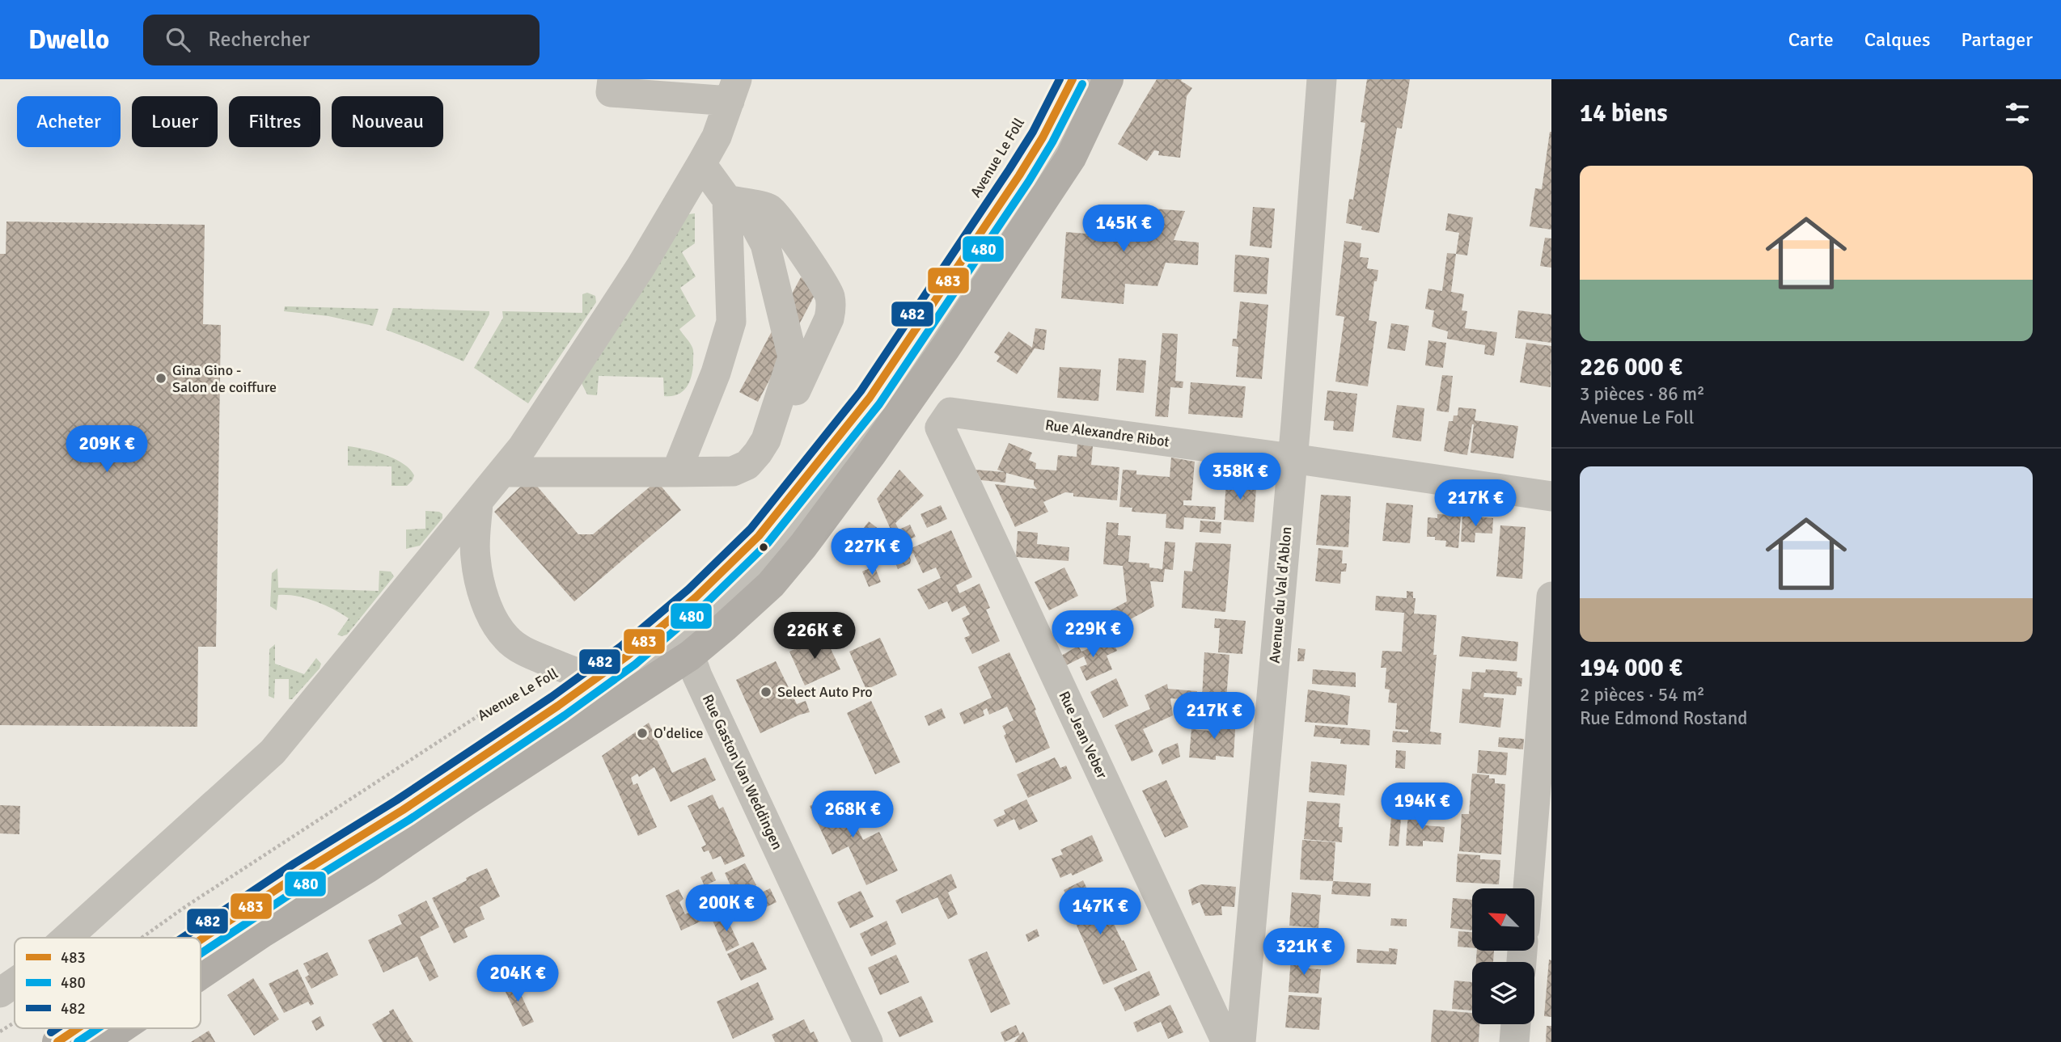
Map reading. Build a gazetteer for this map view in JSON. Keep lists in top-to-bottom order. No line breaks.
{"streets":{"main road":["Avenue Le Foll"],"street":["Rue Alexandre Ribot","Avenue du Val d'Ablon","Rue Jean Veber","Rue Gaston Van Weddingen"]},"crossings":[["Rue Alexandre Ribot","Avenue du Val d'Ablon"],["Rue Alexandre Ribot","Rue Jean Veber"]],"places":["Gina Gino - Salon de coiffure","Select Auto Pro","O'delice"],"lines":["transit line 483","transit line 482","transit line 480"],"legend":["483","480","482"],"north":"top left","page":{"header":"Dwello","search":"Rechercher","nav":["Carte","Calques","Partager"],"heading":"14 biens","chip":["Acheter","Louer","Filtres","Nouveau"],"list":[{"name":"226 000 €","note":"3 pièces · 86 m² · Avenue Le Foll"},{"name":"194 000 €","note":"2 pièces · 54 m² · Rue Edmond Rostand"}],"price":["145K €","209K €","358K €","217K €","227K €","229K €","226K €","217K €","194K €","268K €","200K €","147K €","321K €","204K €"]}}
